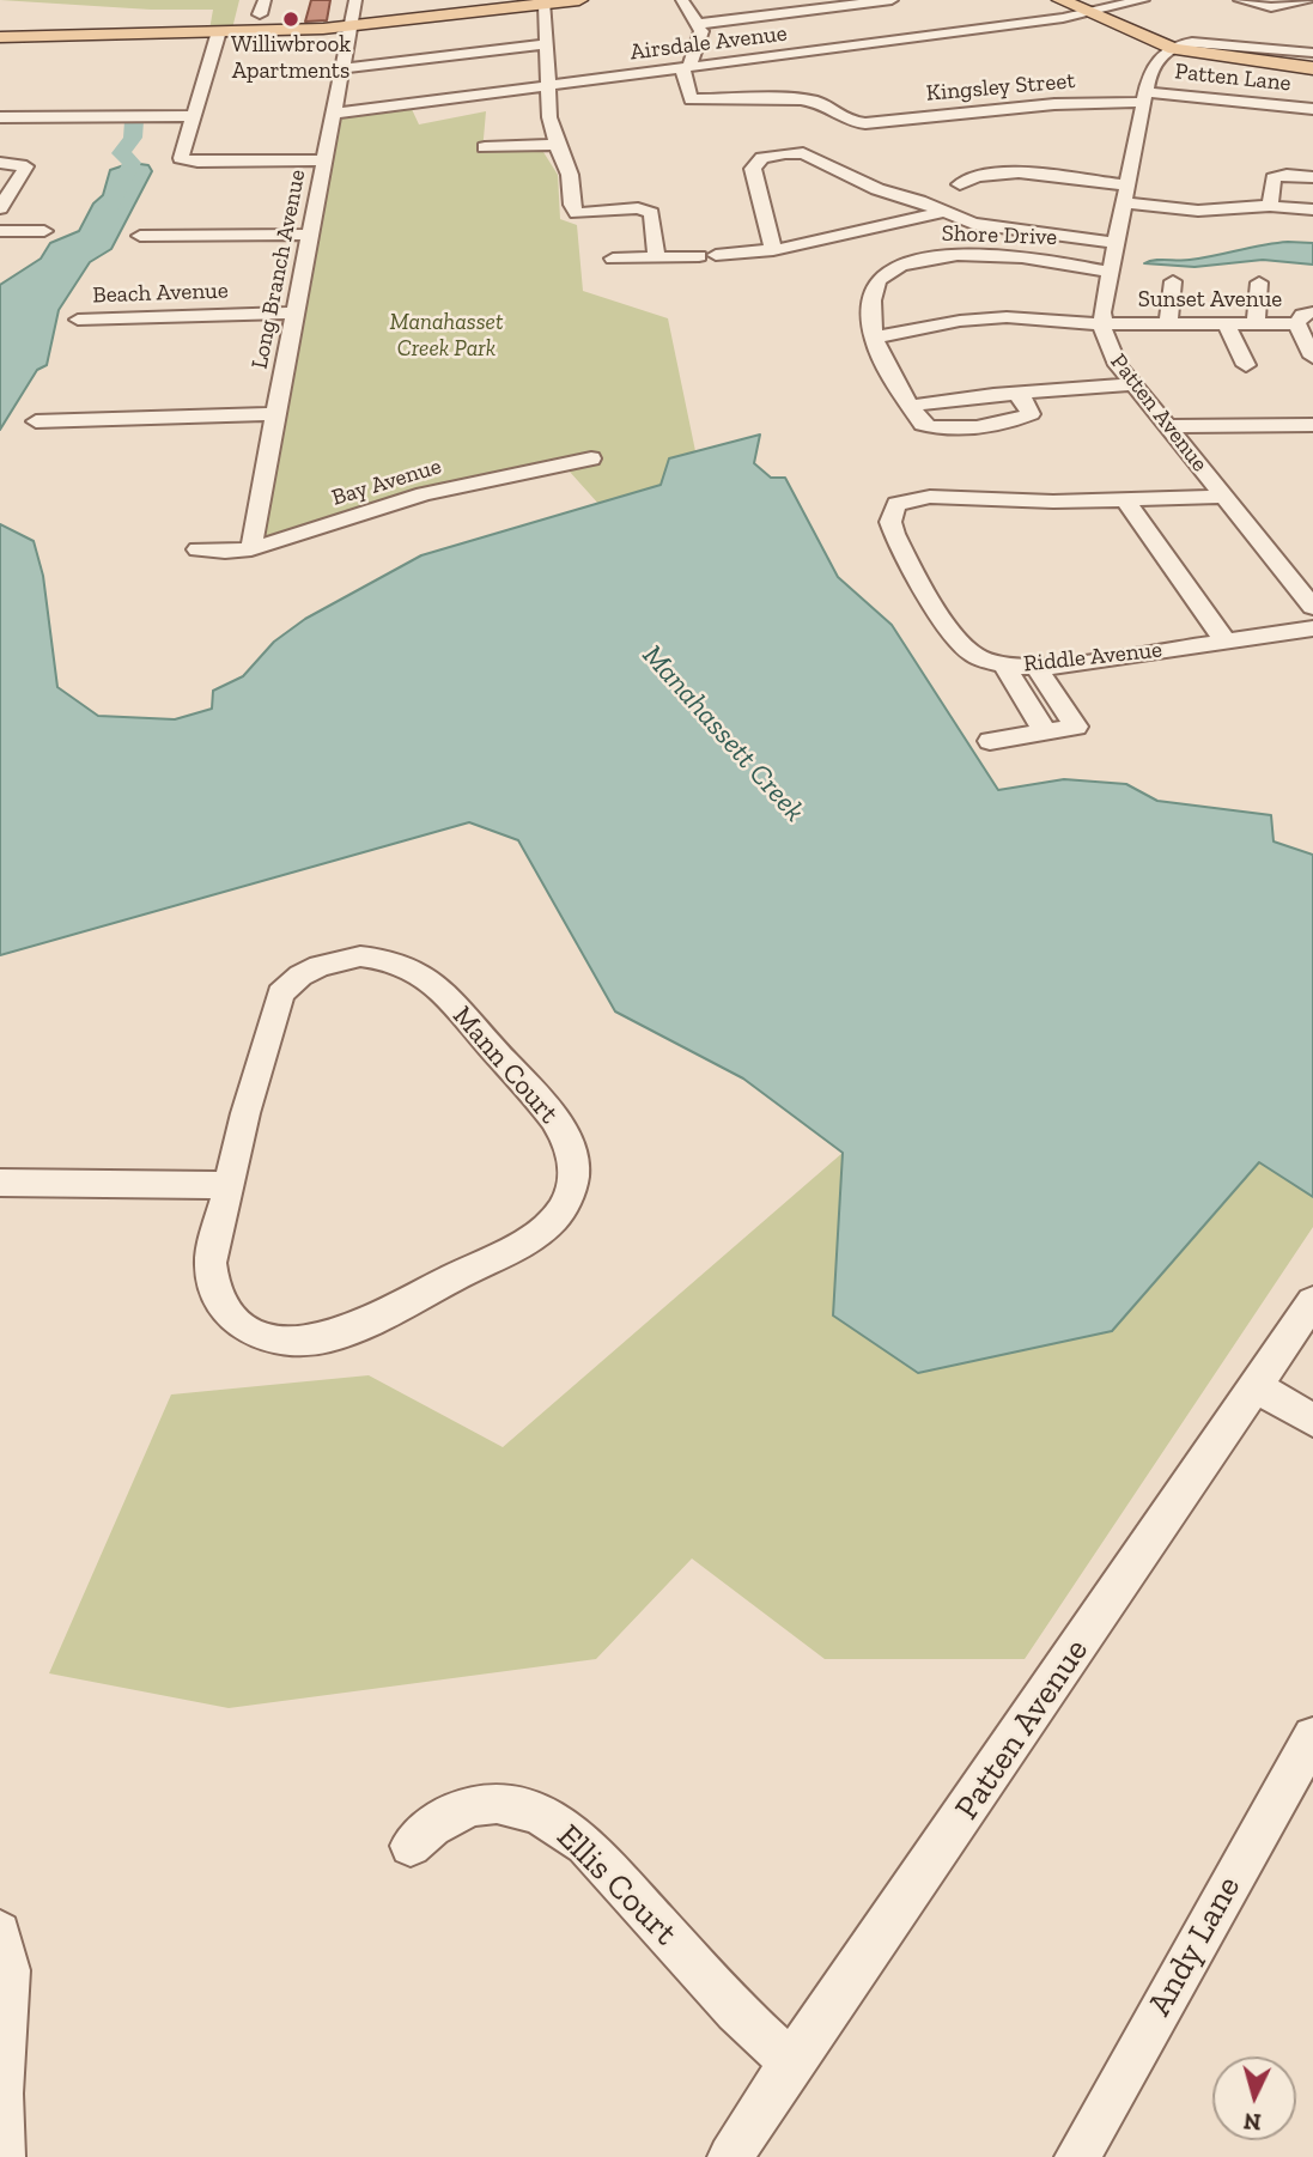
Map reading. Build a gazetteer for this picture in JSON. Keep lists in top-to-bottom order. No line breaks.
{"streets":{"street":["Airsdale Avenue","Patten Lane","Kingsley Street","Shore Drive","Long Branch Avenue","Beach Avenue","Sunset Avenue","Patten Avenue","Bay Avenue","Riddle Avenue","Mann Court","Ellis Court","Andy Lane"]},"crossings":[["Airsdale Avenue","Kingsley Street"],["Airsdale Avenue","Long Branch Avenue"],["Patten Lane","Kingsley Street"],["Patten Lane","Patten Avenue"],["Kingsley Street","Patten Avenue"],["Shore Drive","Sunset Avenue"],["Shore Drive","Patten Avenue"],["Long Branch Avenue","Beach Avenue"],["Long Branch Avenue","Bay Avenue"],["Sunset Avenue","Patten Avenue"],["Patten Avenue","Ellis Court"]],"water":["Manahassett Creek"],"parks":["Manahasset Creek Park"],"places":["Williwbrook Apartments"],"north":"bottom"}
